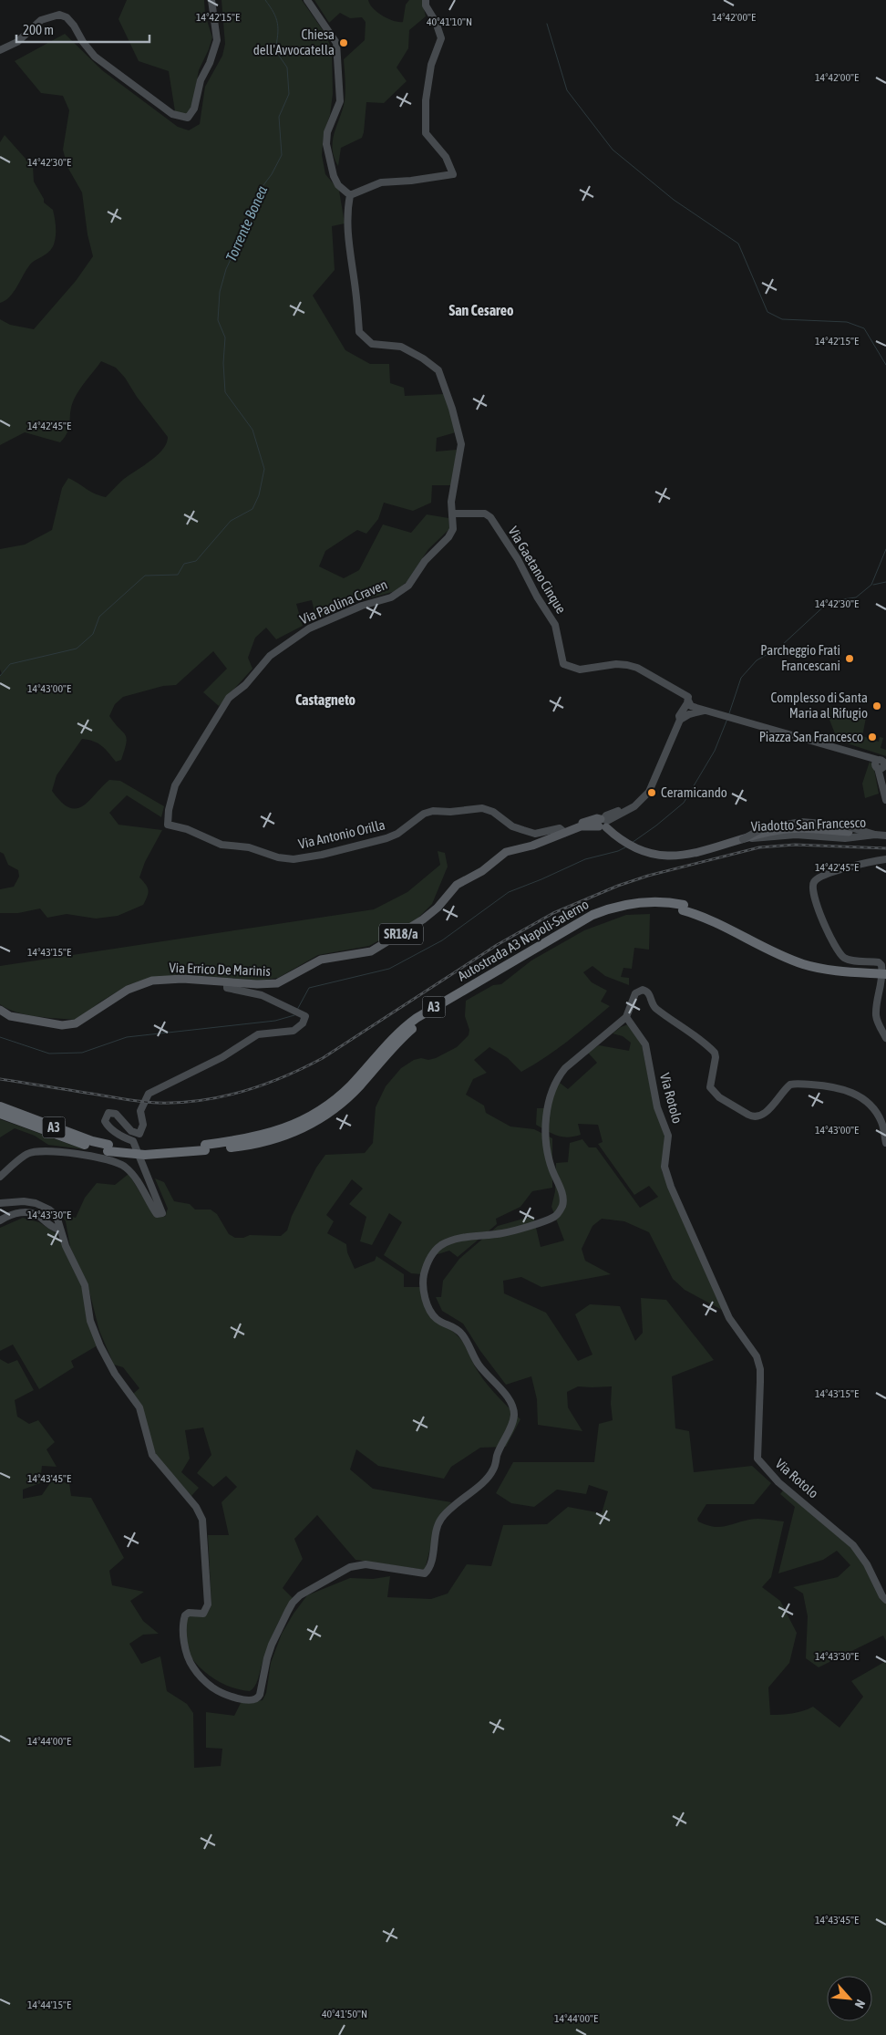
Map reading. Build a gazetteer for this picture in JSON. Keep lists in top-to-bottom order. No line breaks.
{"streets":{"highway":["Autostrada A3 Napoli-Salerno","A3"],"main road":["Viadotto San Francesco","SR18/a","Via Errico De Marinis"],"street":["Via Gaetano Cinque","Via Paolina Craven","Via Antonio Orilla","Via Rotolo"]},"crossings":[["Via Gaetano Cinque","Via Paolina Craven"],["Via Paolina Craven","Via Antonio Orilla"],["Viadotto San Francesco","Via Errico De Marinis"],["Via Antonio Orilla","Via Errico De Marinis"]],"districts":["San Cesareo","Castagneto"],"water":["Torrente Bonea"],"places":["Chiesa dell'Avvocatella","Parcheggio Frati Francescani","Complesso di Santa Maria al Rifugio","Piazza San Francesco","Ceramicando"],"scale_bar":"200 m","north":"bottom right","coordinates":["14°42'15\"E","14°42'00\"E","40°41'10\"N","14°42'30\"E","14°42'45\"E","14°43'00\"E","14°43'15\"E","14°43'30\"E","14°43'45\"E","14°44'00\"E","14°44'15\"E","40°41'50\"N"]}
